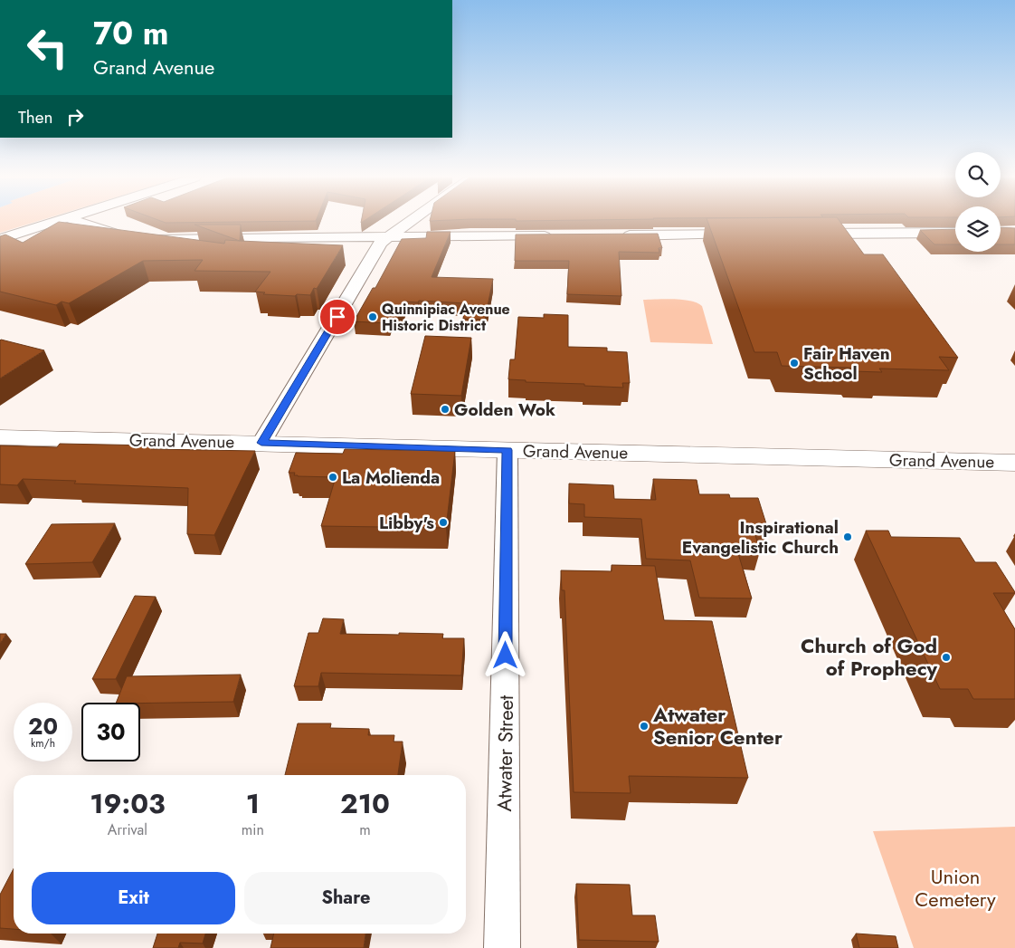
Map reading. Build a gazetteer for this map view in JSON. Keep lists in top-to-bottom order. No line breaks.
{"streets":{"main road":["Grand Avenue"],"street":["Atwater Street"]},"crossings":[["Grand Avenue","Atwater Street"]],"parks":["Union Cemetery"],"places":["Quinnipiac Avenue Historic District","Fair Haven School","Golden Wok","La Molienda","Libby's","Inspirational Evangelistic Church","Church of God of Prophecy","Atwater Senior Center"],"page":{"turn":["70 m","Grand Avenue"],"then":"Then","speed":"20 km/h","limit":"30","eta":["19:03","Arrival","1","min","210","m"],"buttons":["Exit","Share"]}}
